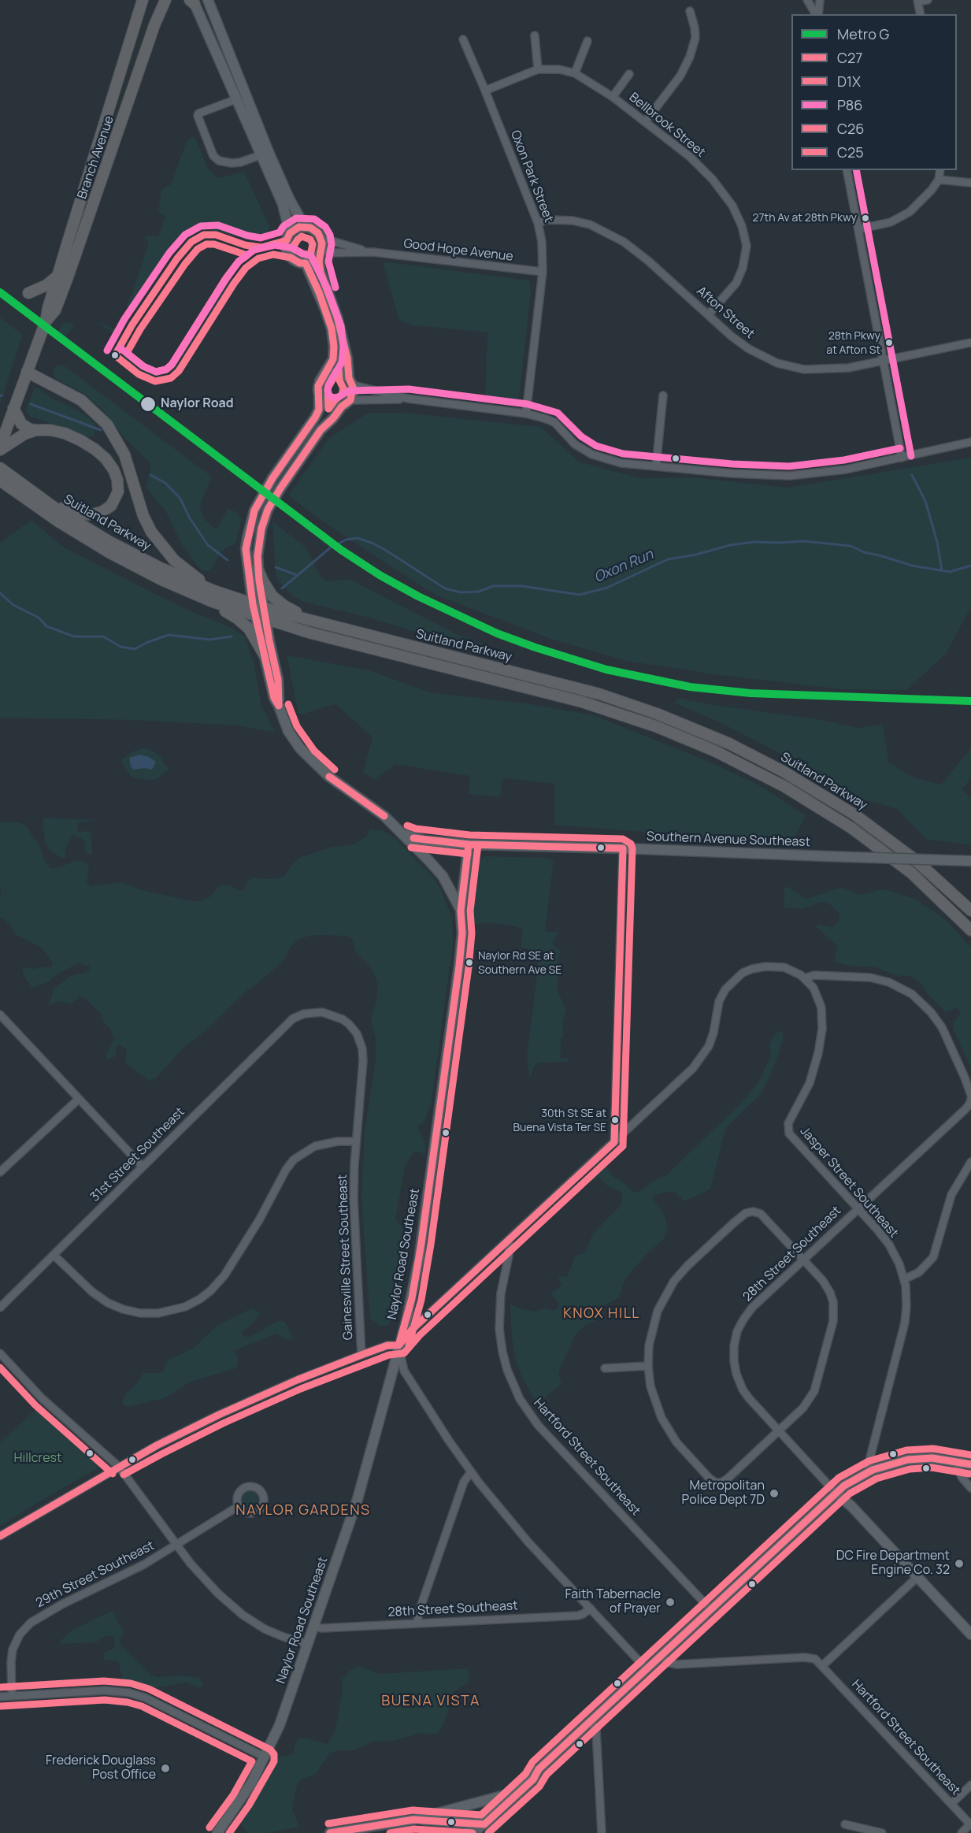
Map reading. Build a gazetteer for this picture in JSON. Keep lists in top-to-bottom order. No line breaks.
{"streets":{"highway":["Branch Avenue","Suitland Parkway"],"main road":["Southern Avenue Southeast","Naylor Road Southeast"],"street":["Bellbrook Street","Oxon Park Street","Good Hope Avenue","Afton Street","31st Street Southeast","Jasper Street Southeast","28th Street Southeast","Gainesville Street Southeast","Hartford Street Southeast","29th Street Southeast"]},"crossings":[["Bellbrook Street","Oxon Park Street"],["Bellbrook Street","Afton Street"],["Oxon Park Street","Good Hope Avenue"],["Oxon Park Street","Afton Street"],["Southern Avenue Southeast","Naylor Road Southeast"],["31st Street Southeast","Gainesville Street Southeast"],["Jasper Street Southeast","28th Street Southeast"],["Naylor Road Southeast","28th Street Southeast"]],"districts":["KNOX HILL","NAYLOR GARDENS","BUENA VISTA"],"water":["Oxon Run"],"parks":["Hillcrest"],"places":["27th Av at 28th Pkwy","28th Pkwy at Afton St","Naylor Road","Naylor Rd SE at Southern Ave SE","30th St SE at Buena Vista Ter SE","Metropolitan Police Dept 7D","DC Fire Department Engine Co. 32","Faith Tabernacle of Prayer","Frederick Douglass Post Office"],"lines":["transit line P86","transit line C27","transit line D1X","metro line G","transit line C25","transit line C26"],"legend":["Metro G","C27","D1X","P86","C26","C25"]}
